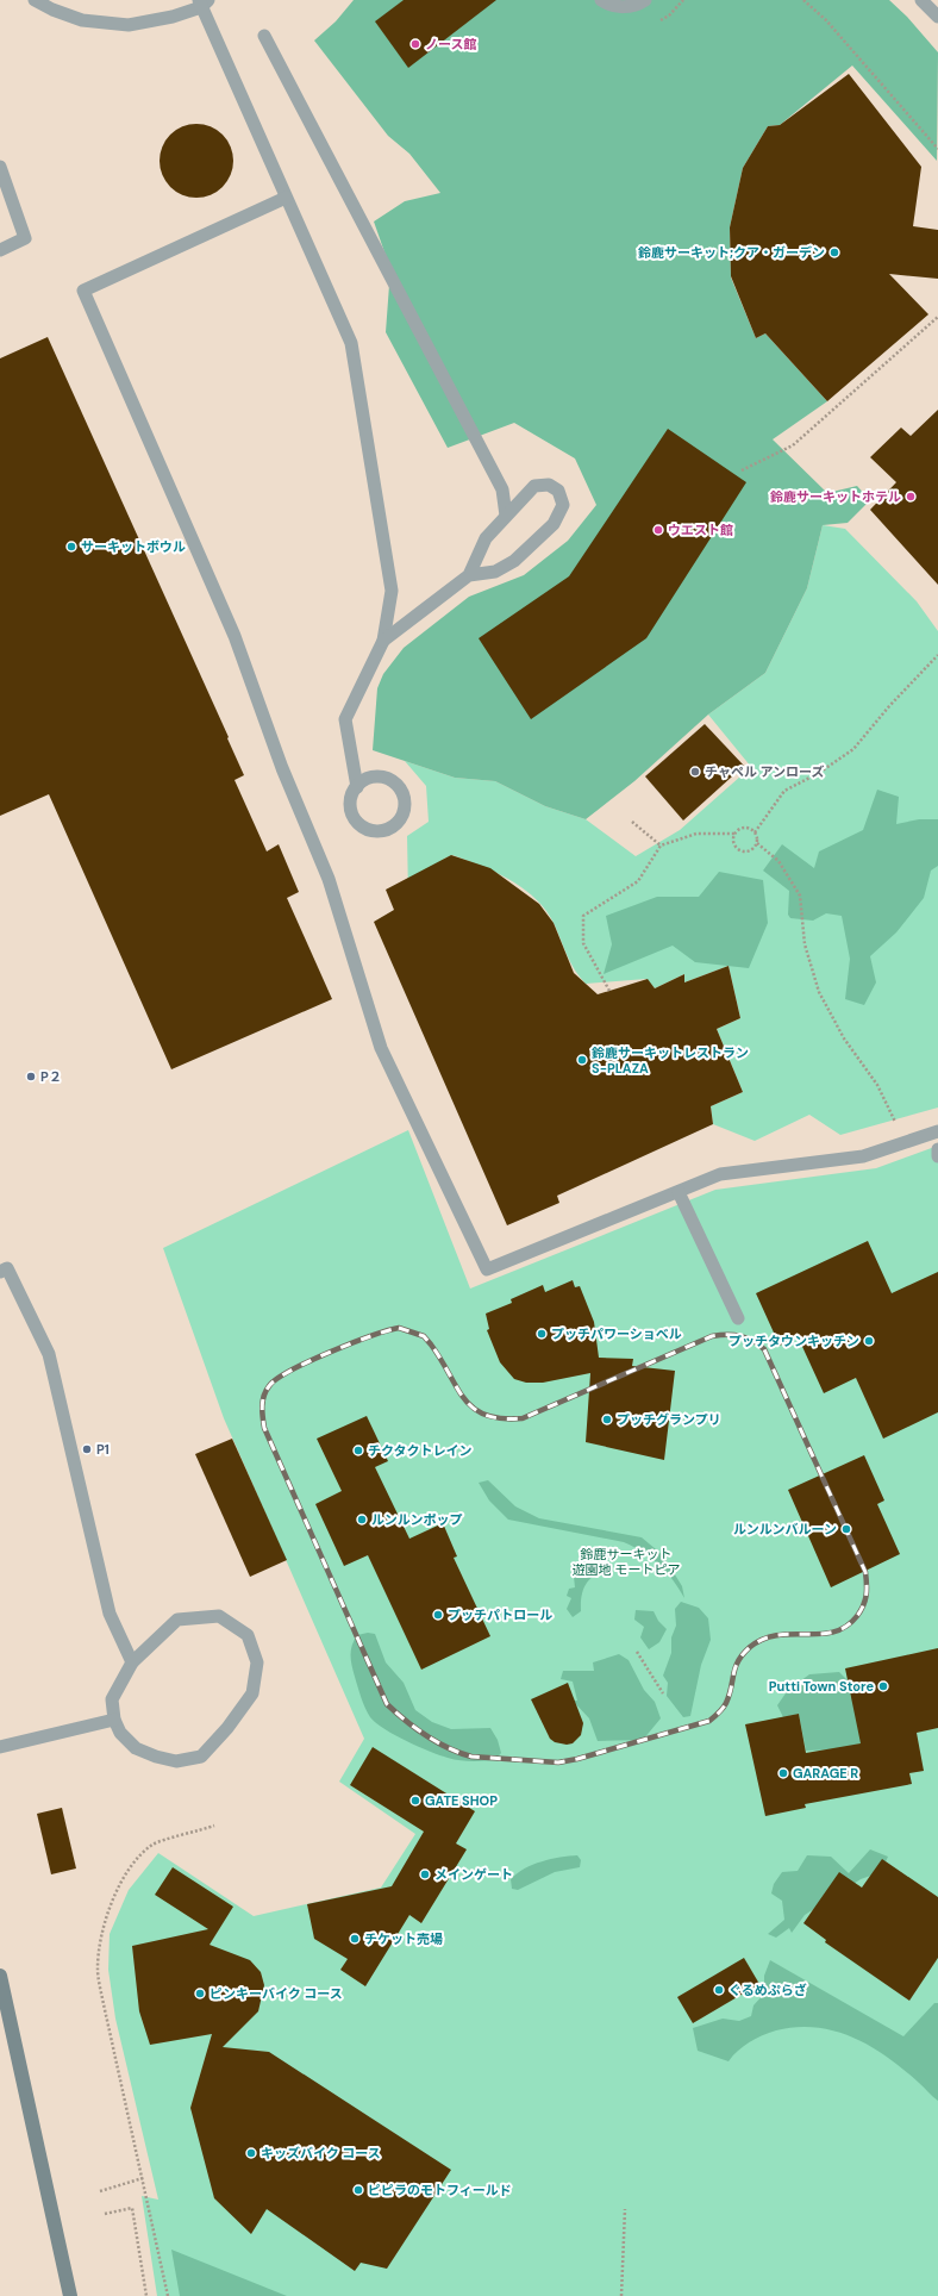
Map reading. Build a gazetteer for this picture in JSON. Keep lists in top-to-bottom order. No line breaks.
{"parks":["鈴鹿サーキット 遊園地 モートピア"],"places":["ノース館","鈴鹿サーキット;クア・ガーデン","鈴鹿サーキットホテル","ウエスト館","サーキットボウル","チャペル アンローズ","鈴鹿サーキットレストラン S-PLAZA","P２","プッチパワーショベル","プッチタウンキッチン","プッチグランプリ","P1","チクタクトレイン","ルンルンポップ","ルンルンバルーン","プッチパトロール","Putti Town Store","GARAGE R","GATE SHOP","メインゲート","チケット売場","ぐるめぷらざ","ピンキーバイク コース","キッズバイク コース","ピピラのモトフィールド"]}
